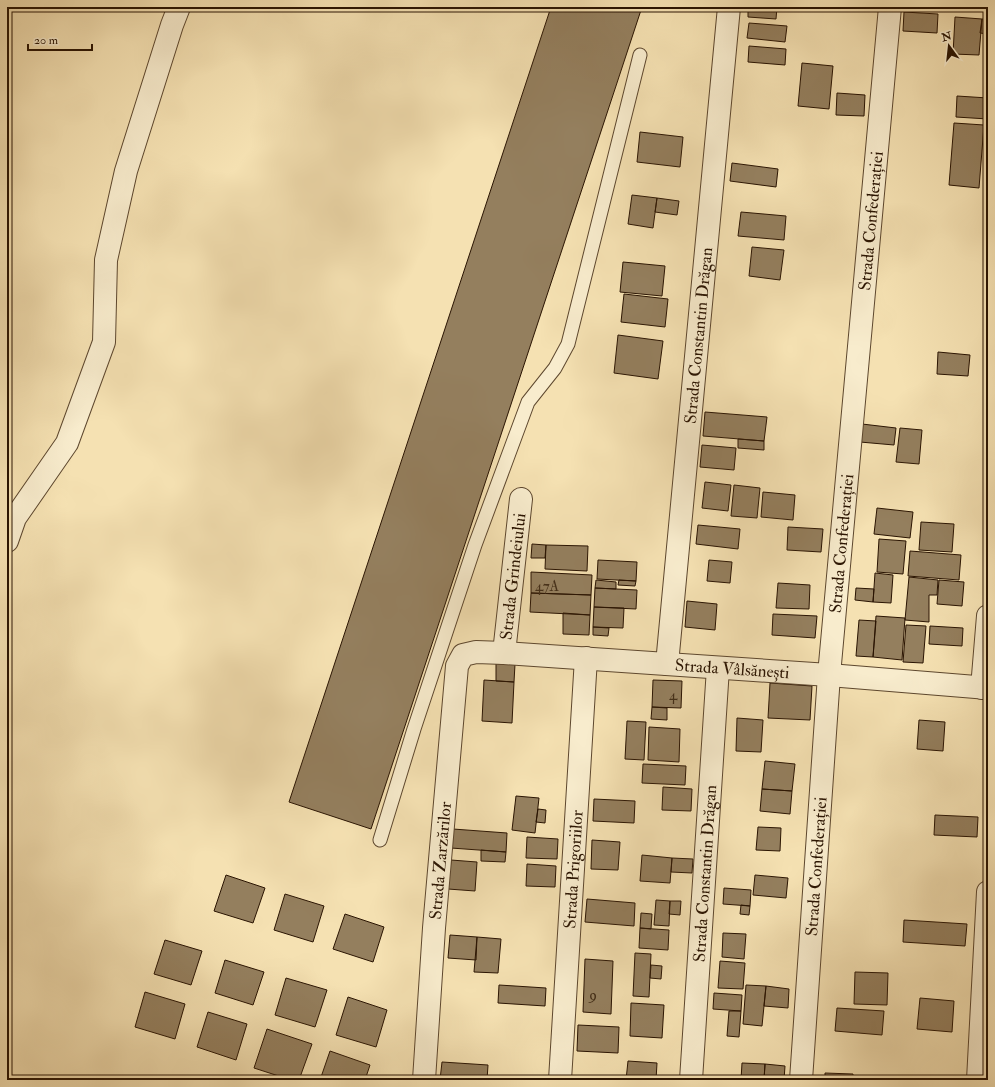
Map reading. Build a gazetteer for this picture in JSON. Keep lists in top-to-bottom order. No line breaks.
{"streets":{"street":["Strada Confederației","Strada Constantin Drăgan","Strada Grindeiului","Strada Vâlsănești","Strada Zarzărilor","Strada Prigoriilor"]},"crossings":[["Strada Confederației","Strada Vâlsănești"],["Strada Constantin Drăgan","Strada Vâlsănești"],["Strada Grindeiului","Strada Vâlsănești"],["Strada Vâlsănești","Strada Zarzărilor"],["Strada Vâlsănești","Strada Prigoriilor"]],"house_numbers":["47A","4","9"],"scale_bar":"20 m","north":"top"}
